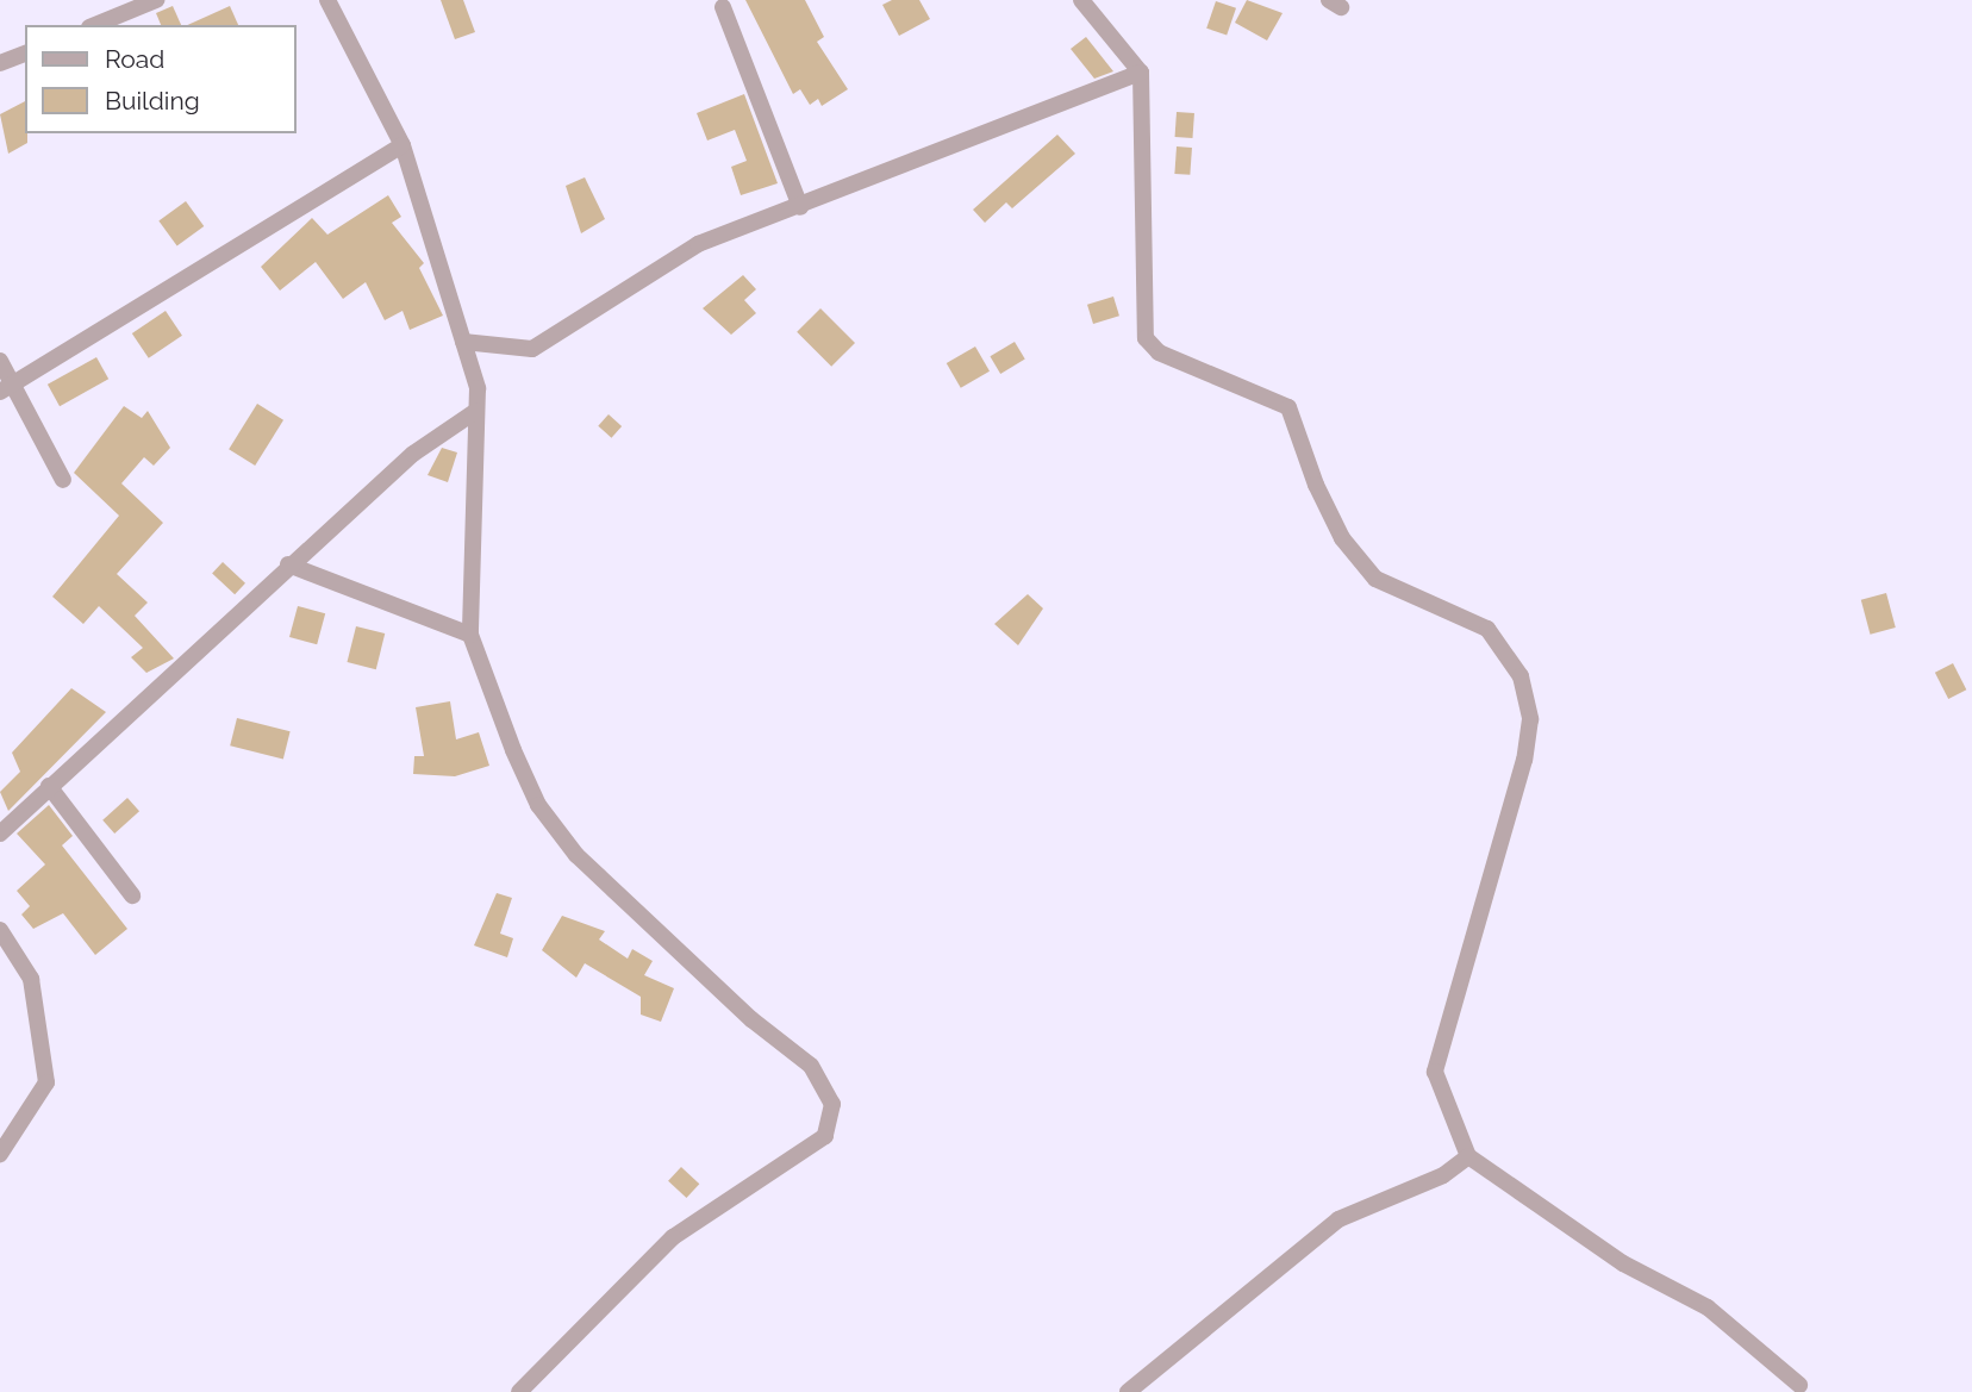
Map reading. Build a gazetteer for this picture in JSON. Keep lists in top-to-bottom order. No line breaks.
{"legend":["Road","Building"]}
